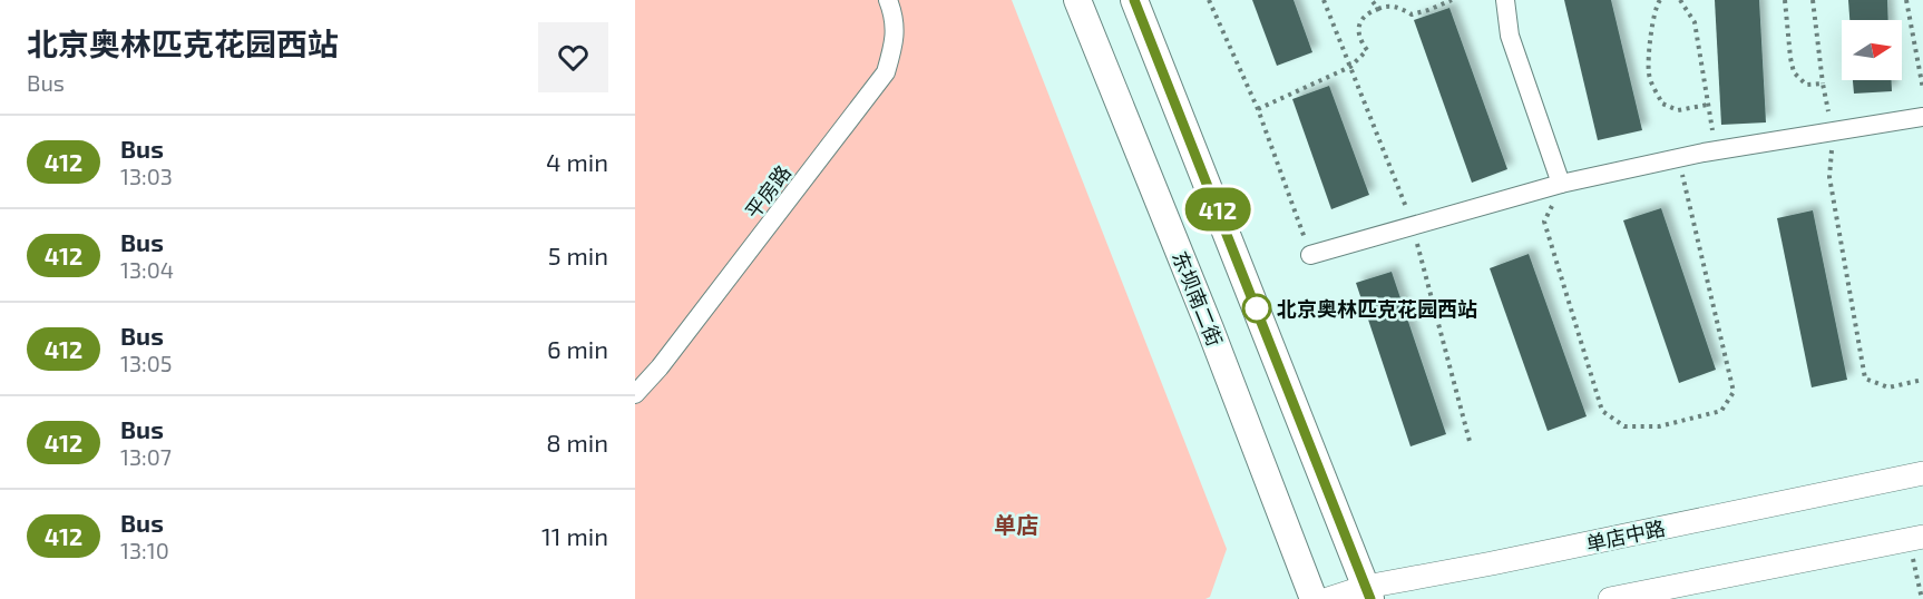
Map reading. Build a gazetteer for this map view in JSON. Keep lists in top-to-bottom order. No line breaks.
{"streets":{"main road":["东坝南二街"],"street":["平房路","单店中路"]},"districts":["单店"],"places":["北京奥林匹克花园西站"],"lines":["bus line 412"],"north":"right","page":{"heading":["北京奥林匹克花园西站","Bus"],"on_map":"412","list":[{"mark":"412","name":"Bus","note":"13:03","value":"4 min"},{"mark":"412","name":"Bus","note":"13:04","value":"5 min"},{"mark":"412","name":"Bus","note":"13:05","value":"6 min"},{"mark":"412","name":"Bus","note":"13:07","value":"8 min"},{"mark":"412","name":"Bus","note":"13:10","value":"11 min"}]}}
